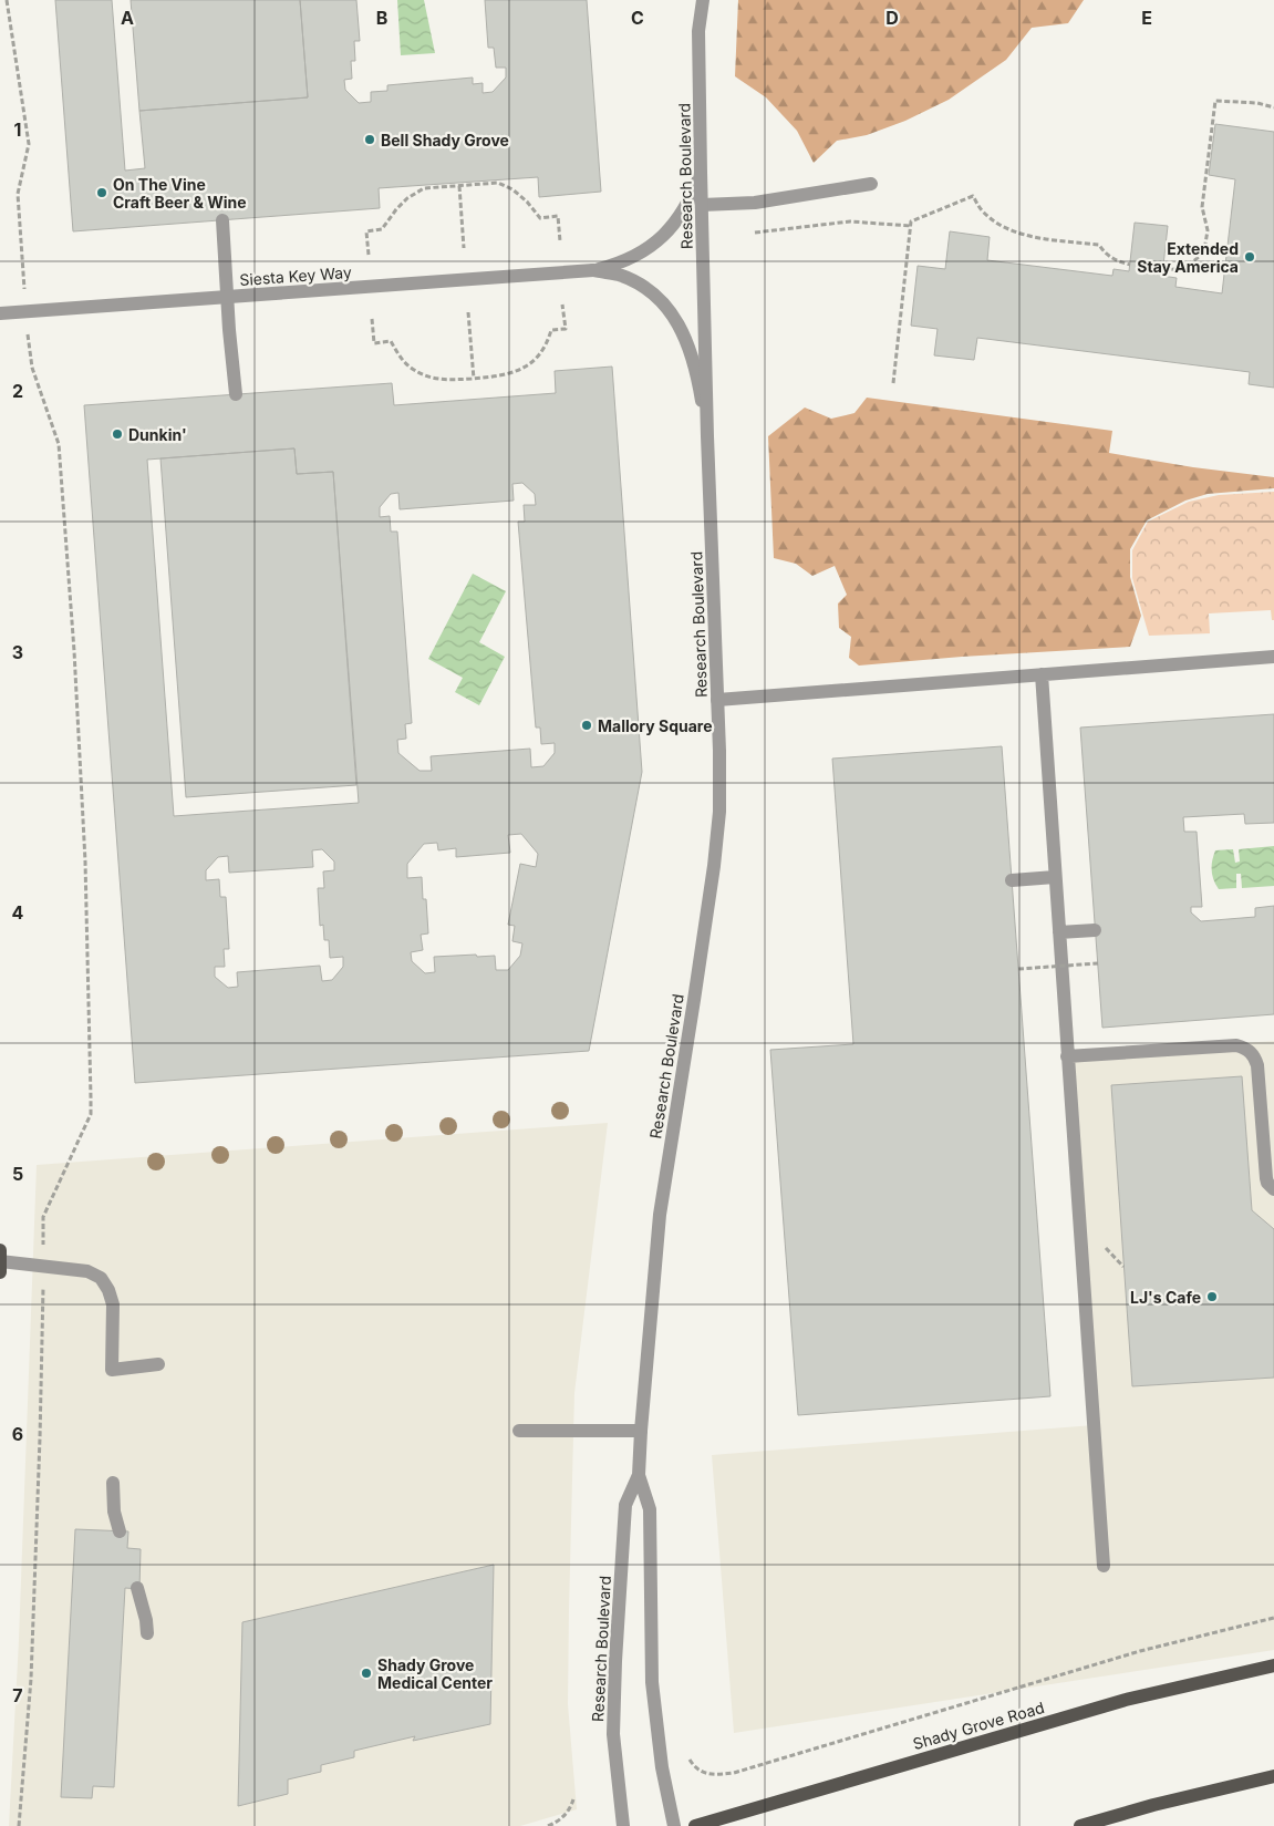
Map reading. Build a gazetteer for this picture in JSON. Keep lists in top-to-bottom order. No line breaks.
{"streets":{"main road":["Shady Grove Road"],"street":["Research Boulevard","Siesta Key Way"]},"places":["Bell Shady Grove","On The Vine Craft Beer & Wine","Extended Stay America","Dunkin'","Mallory Square","LJ's Cafe","Shady Grove Medical Center"],"grid":{"columns":["A","B","C","D","E"],"rows":["1","2","3","4","5","6","7"]}}
